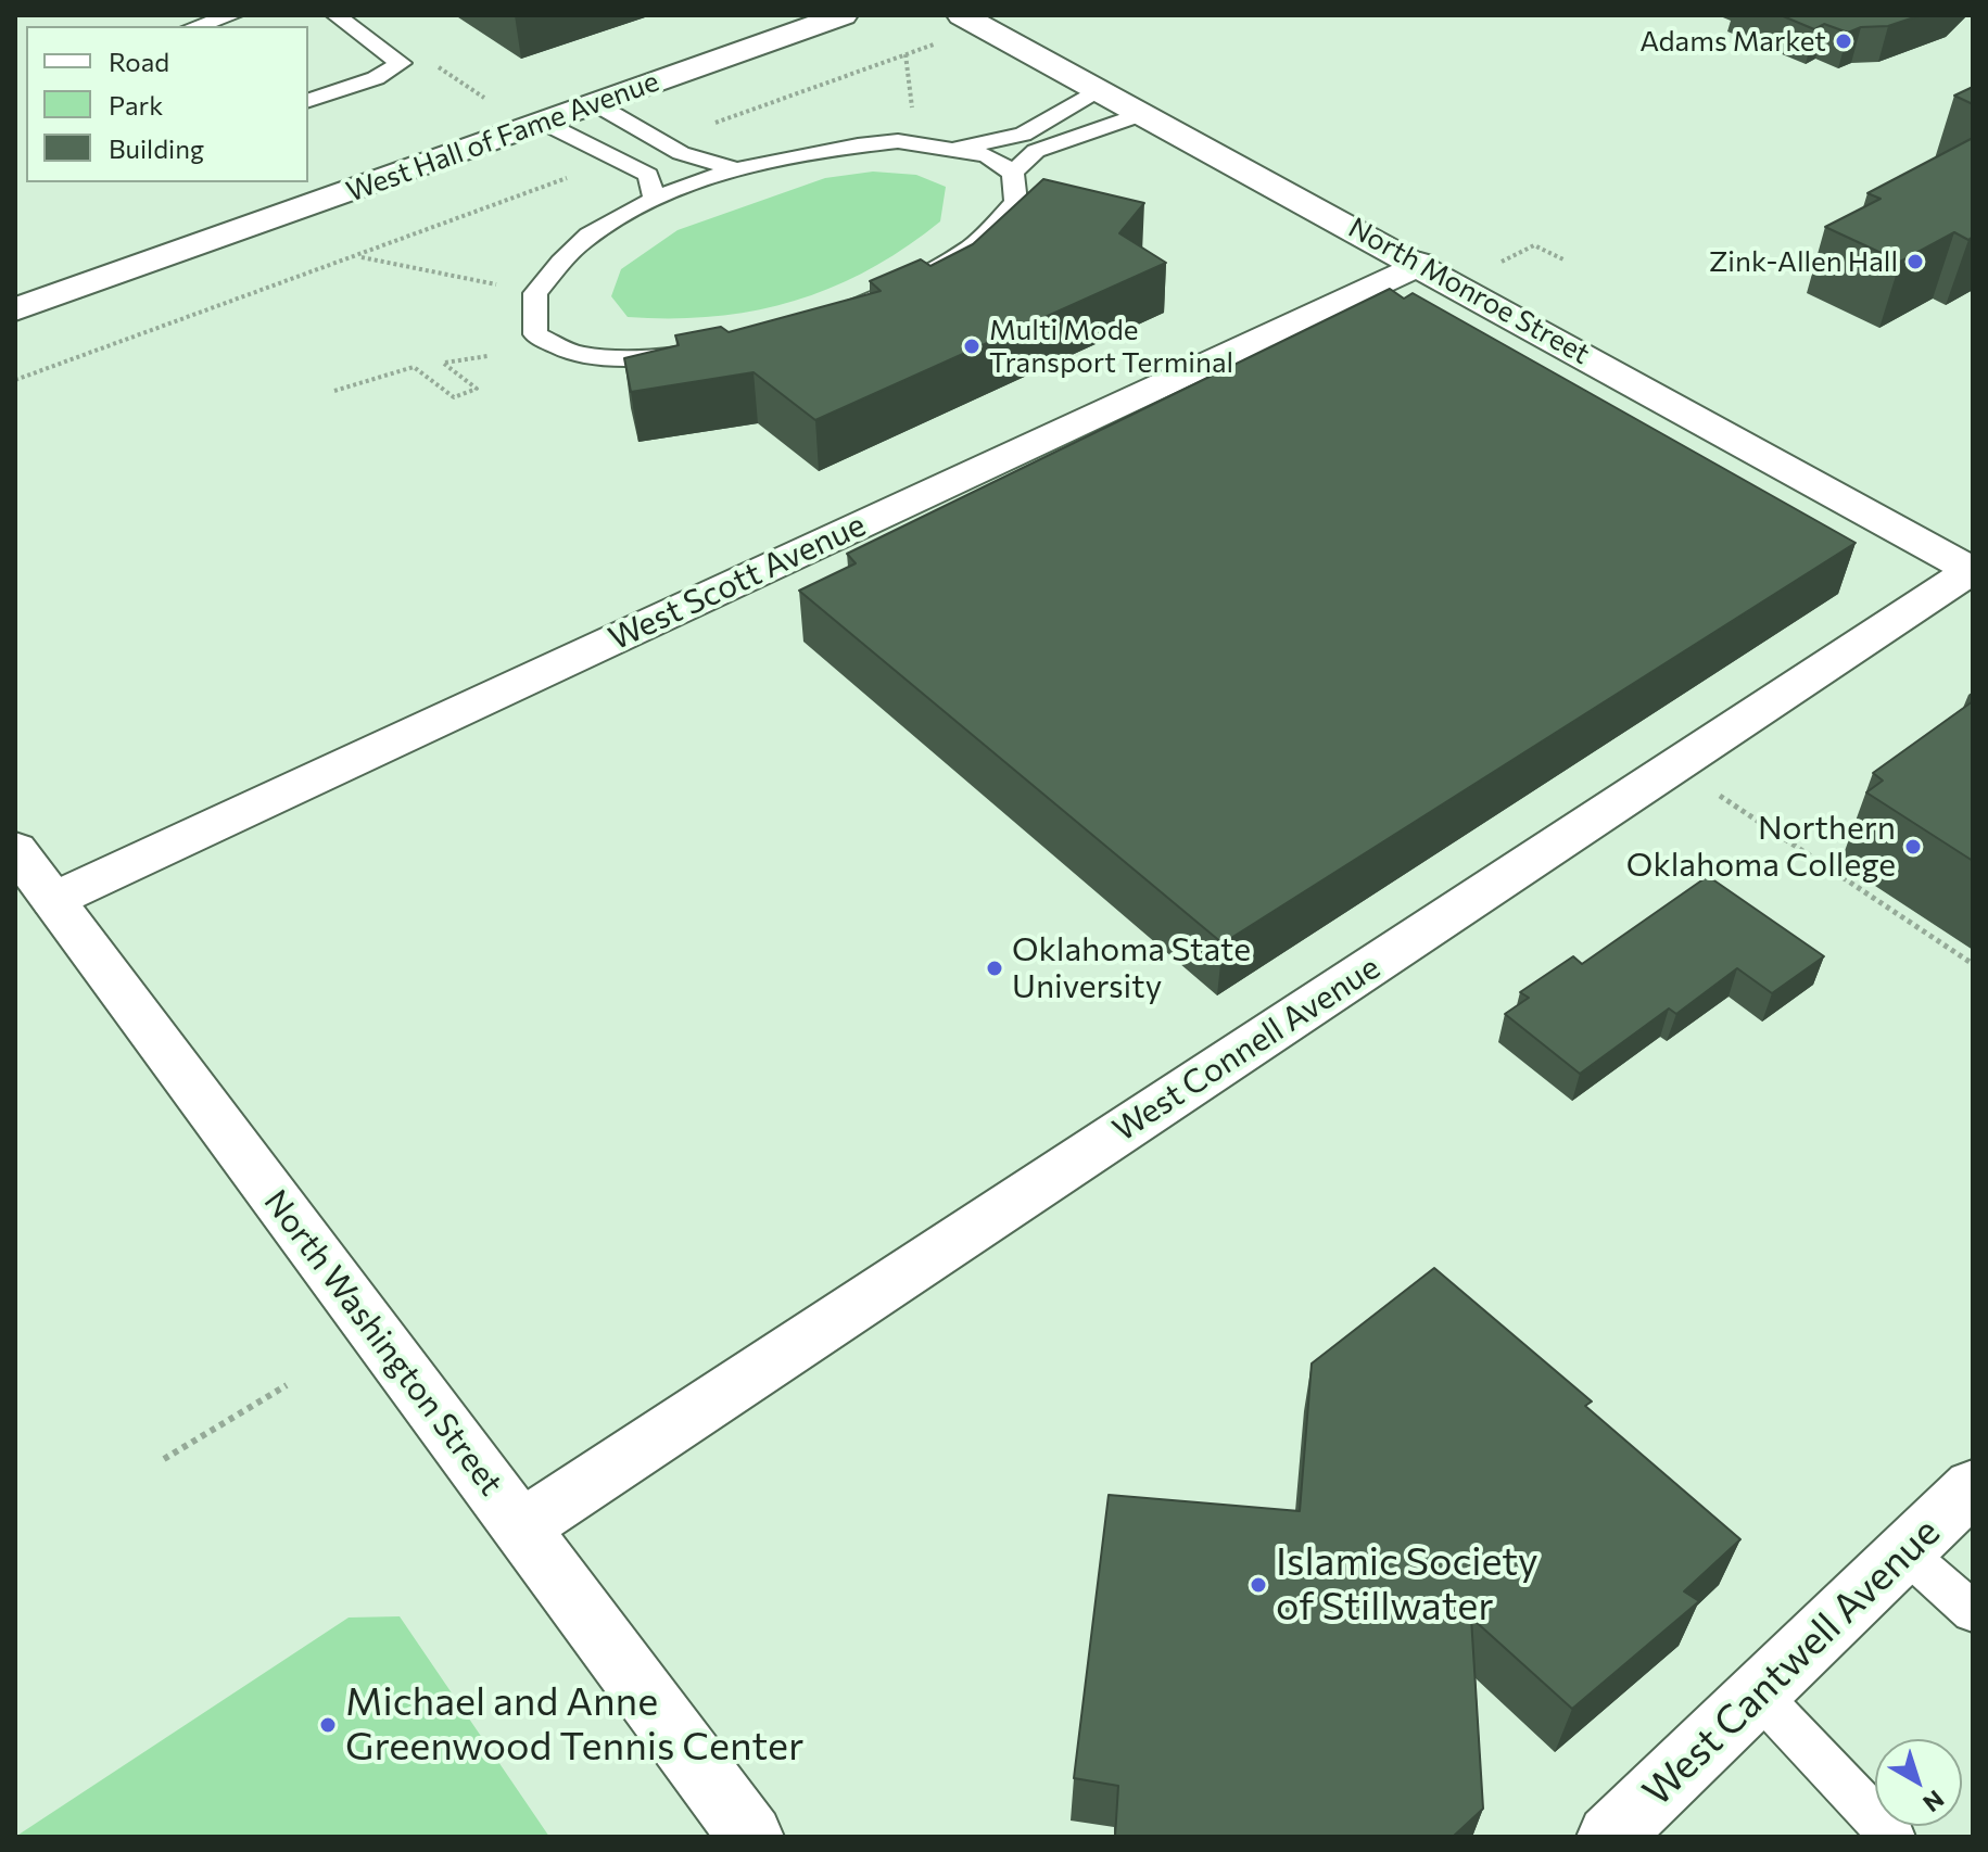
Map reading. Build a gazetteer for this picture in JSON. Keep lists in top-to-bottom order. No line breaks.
{"streets":{"street":["West Hall of Fame Avenue","North Monroe Street","West Scott Avenue","West Connell Avenue","North Washington Street","West Cantwell Avenue"]},"crossings":[["North Monroe Street","West Scott Avenue"],["North Monroe Street","West Connell Avenue"],["West Scott Avenue","North Washington Street"],["West Connell Avenue","North Washington Street"]],"places":["Adams Market","Zink-Allen Hall","Multi Mode Transport Terminal","Northern Oklahoma College","Oklahoma State University","Islamic Society of Stillwater","Michael and Anne Greenwood Tennis Center"],"legend":["Road","Park","Building"],"north":"bottom right"}
